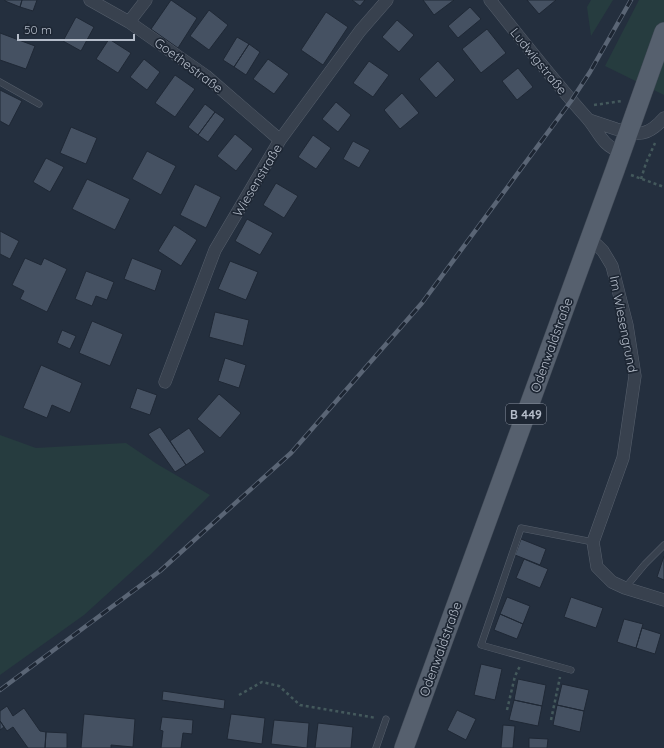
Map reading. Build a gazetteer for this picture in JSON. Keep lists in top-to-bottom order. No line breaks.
{"streets":{"main road":["Odenwaldstraße","B 449"],"street":["Ludwigstraße","Goethestraße","Wiesenstraße","Im Wiesengrund"]},"crossings":[["Ludwigstraße","Odenwaldstraße"],["Goethestraße","Wiesenstraße"],["Im Wiesengrund","Odenwaldstraße"]],"scale_bar":"50 m"}
